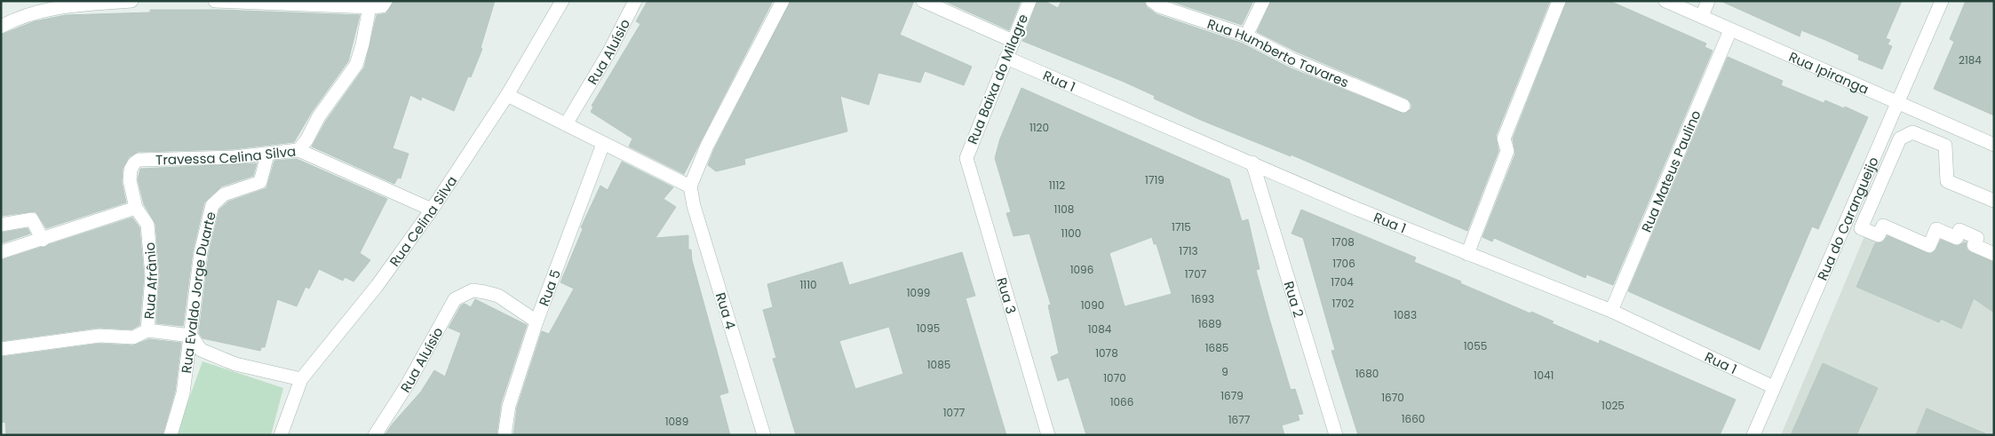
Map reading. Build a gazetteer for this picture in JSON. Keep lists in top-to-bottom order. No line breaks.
{"streets":{"street":["Rua Aluísio","Rua Humberto Tavares","Rua Ipiranga","Rua Baixa do Milagre","Rua 1","Travessa Celina Silva","Rua Mateus Paulino","Rua do Carangueijo","Rua Celina Silva","Rua Afrânio","Rua 5","Rua Evaldo Jorge Duarte","Rua 3","Rua 2","Rua 4"]},"crossings":[["Rua Aluísio","Rua 5"],["Rua Ipiranga","Rua Mateus Paulino"],["Rua Ipiranga","Rua do Carangueijo"],["Rua Baixa do Milagre","Rua 1"],["Rua Baixa do Milagre","Rua 3"],["Rua 1","Rua Mateus Paulino"],["Rua 1","Rua do Carangueijo"],["Rua 1","Rua 2"],["Travessa Celina Silva","Rua Celina Silva"],["Travessa Celina Silva","Rua Afrânio"],["Travessa Celina Silva","Rua Evaldo Jorge Duarte"]],"house_numbers":["2184","1120","1719","1112","1108","1715","1100","1708","1713","1706","1096","1707","1704","1110","1099","1693","1702","1090","1083","1689","1095","1084","1055","1685","1078","1085","9","1680","1041","1070","1679","1670","1066","1025","1077","1660","1677","1089"]}
